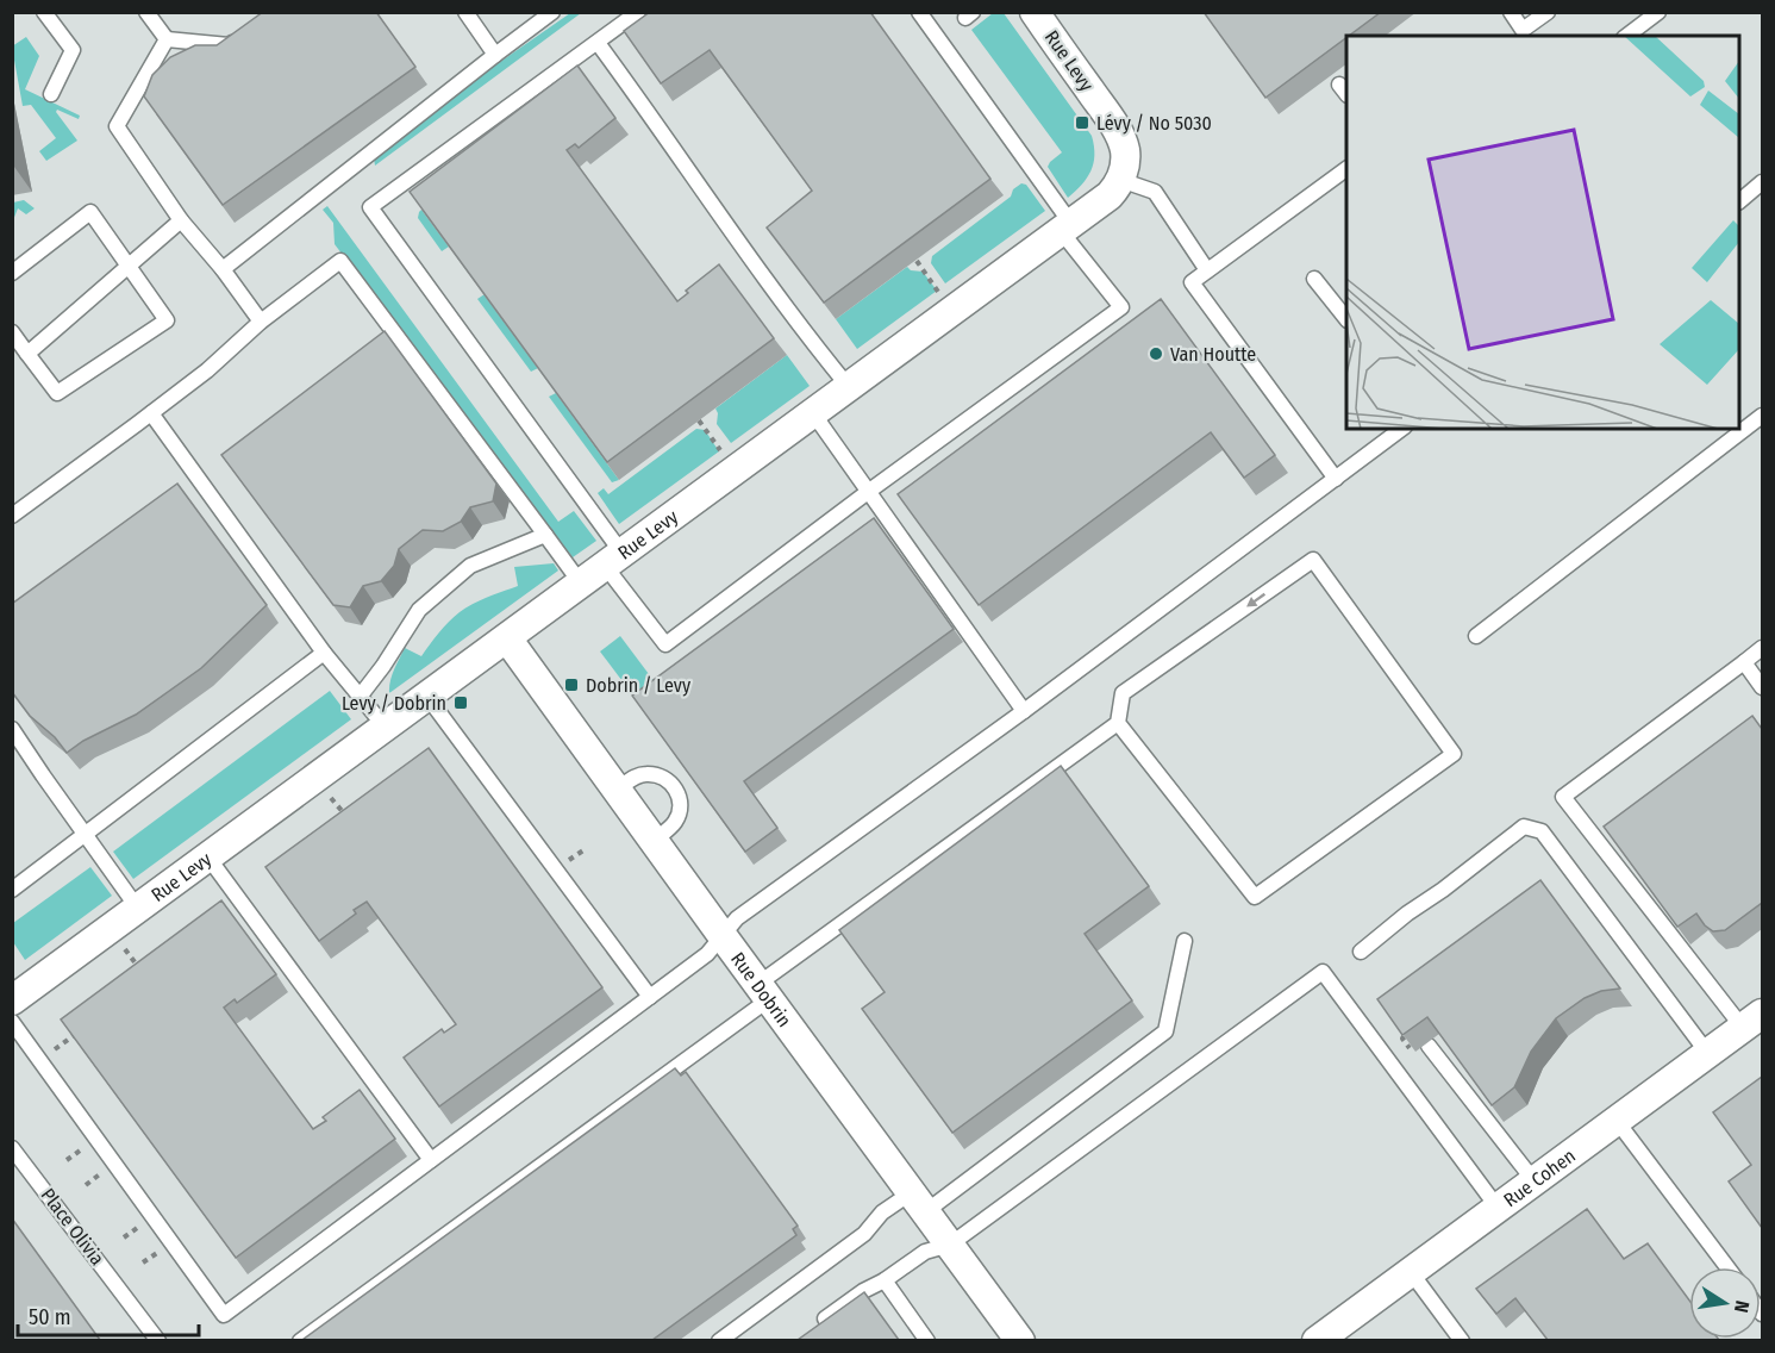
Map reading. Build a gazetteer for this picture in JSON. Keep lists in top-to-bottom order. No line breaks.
{"streets":{"street":["Rue Levy","Rue Dobrin","Rue Cohen"],"lane":["Place Olivia"]},"crossings":[["Rue Levy","Rue Dobrin"]],"places":{"transit":["Lévy / No 5030","Dobrin / Levy","Levy / Dobrin"],"other":["Van Houtte"]},"scale_bar":"50 m","north":"right"}
